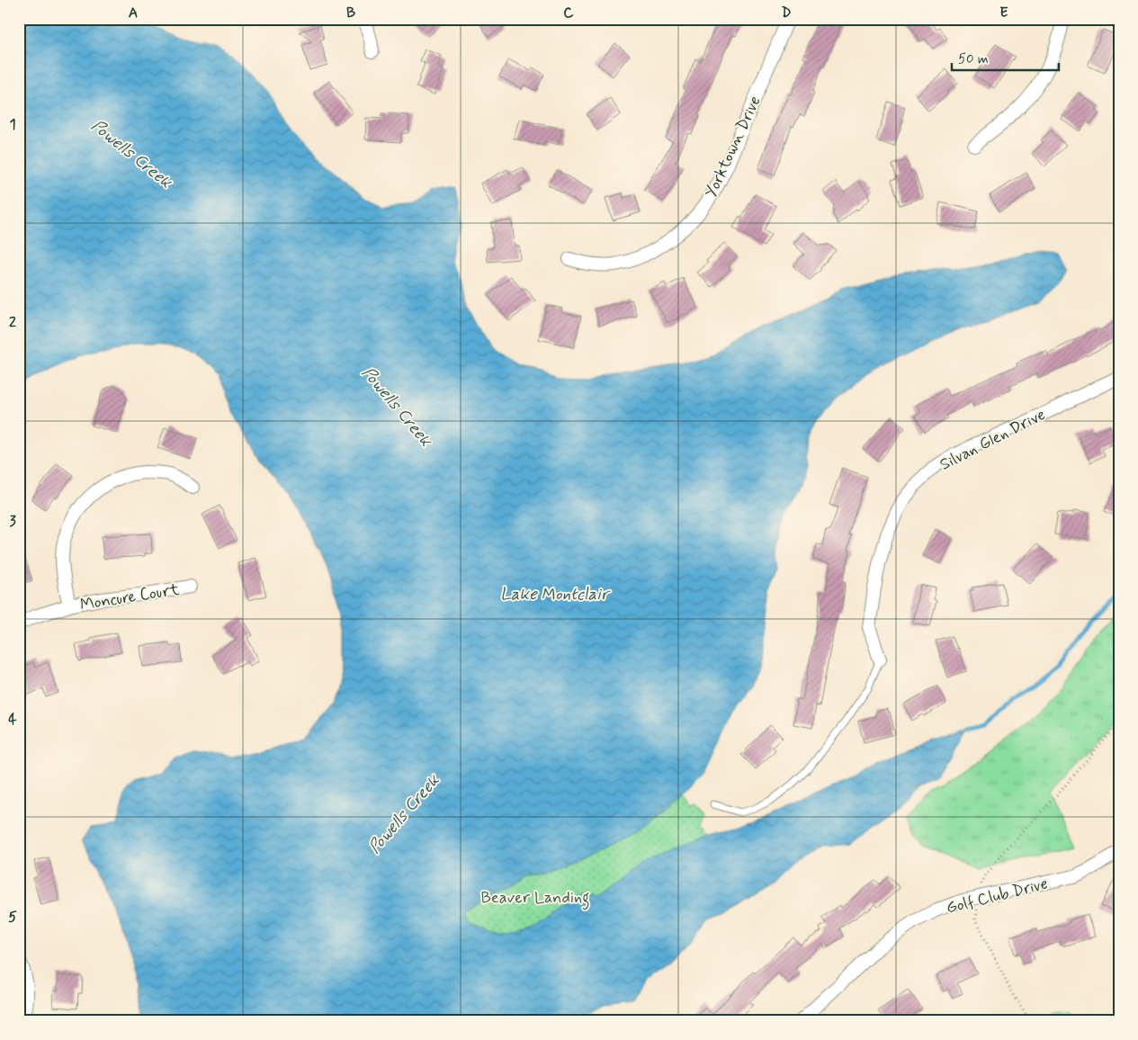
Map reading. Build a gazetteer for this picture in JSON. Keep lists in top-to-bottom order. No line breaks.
{"streets":{"street":["Yorktown Drive","Silvan Glen Drive","Moncure Court","Golf Club Drive"]},"water":["Powells Creek","Lake Montclair"],"parks":["Beaver Landing"],"scale_bar":"50 m","grid":{"columns":["A","B","C","D","E"],"rows":["1","2","3","4","5"]}}
